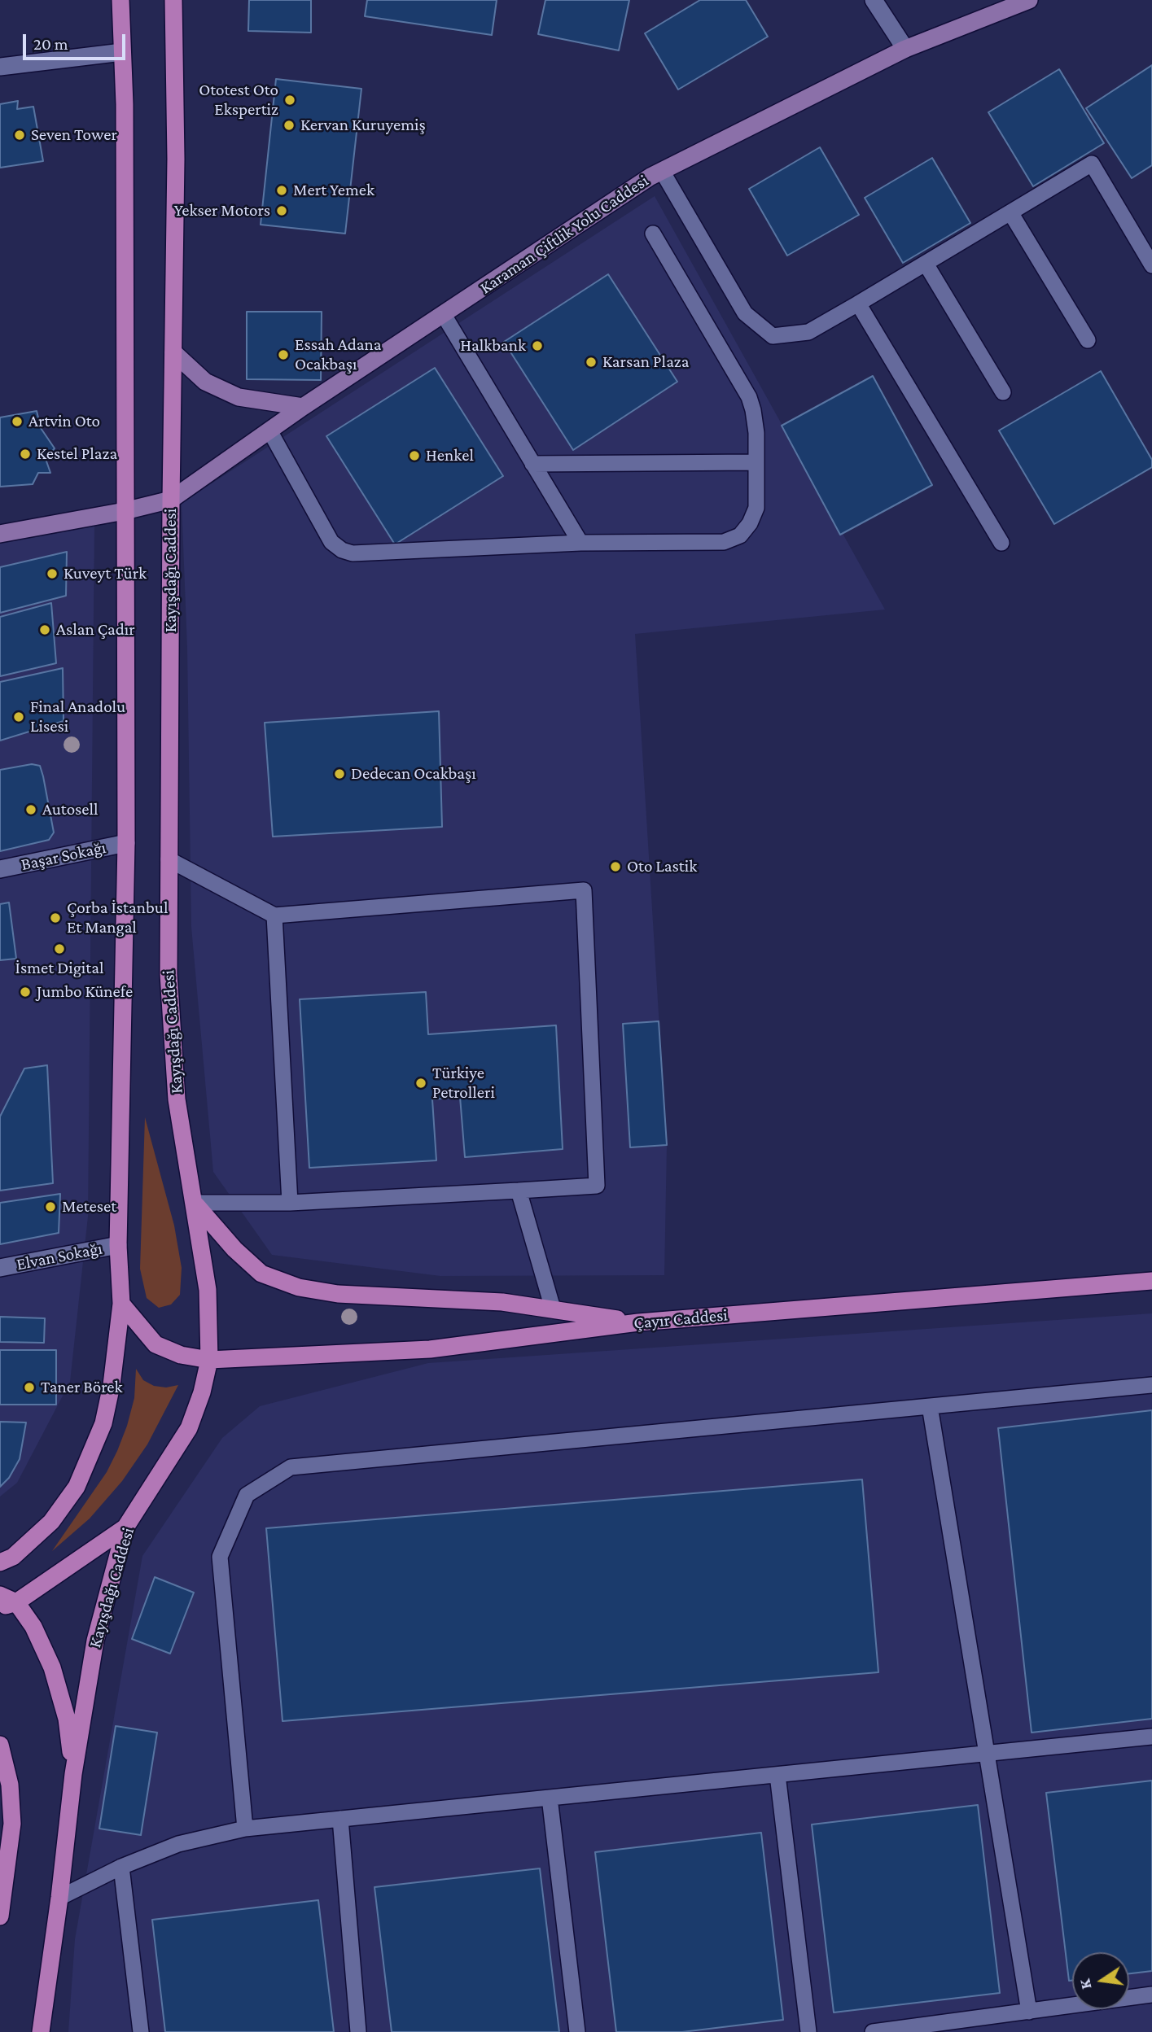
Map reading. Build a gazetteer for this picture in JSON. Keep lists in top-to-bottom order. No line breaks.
{"streets":{"main road":["Kayışdağı Caddesi","Çayır Caddesi"],"street":["Karaman Çiftlik Yolu Caddesi","Başar Sokağı","Elvan Sokağı"]},"crossings":[["Karaman Çiftlik Yolu Caddesi","Kayışdağı Caddesi"],["Kayışdağı Caddesi","Çayır Caddesi"]],"places":["Ototest Oto Ekspertiz","Kervan Kuruyemiş","Seven Tower","Mert Yemek","Yekser Motors","Halkbank","Essah Adana Ocakbaşı","Karsan Plaza","Artvin Oto","Kestel Plaza","Henkel","Kuveyt Türk","Aslan Çadır","Final Anadolu Lisesi","Dedecan Ocakbaşı","Autosell","Oto Lastik","Çorba İstanbul Et Mangal","İsmet Digital","Jumbo Künefe","Türkiye Petrolleri","Meteset","Taner Börek"],"scale_bar":"20 m","north":"left"}
